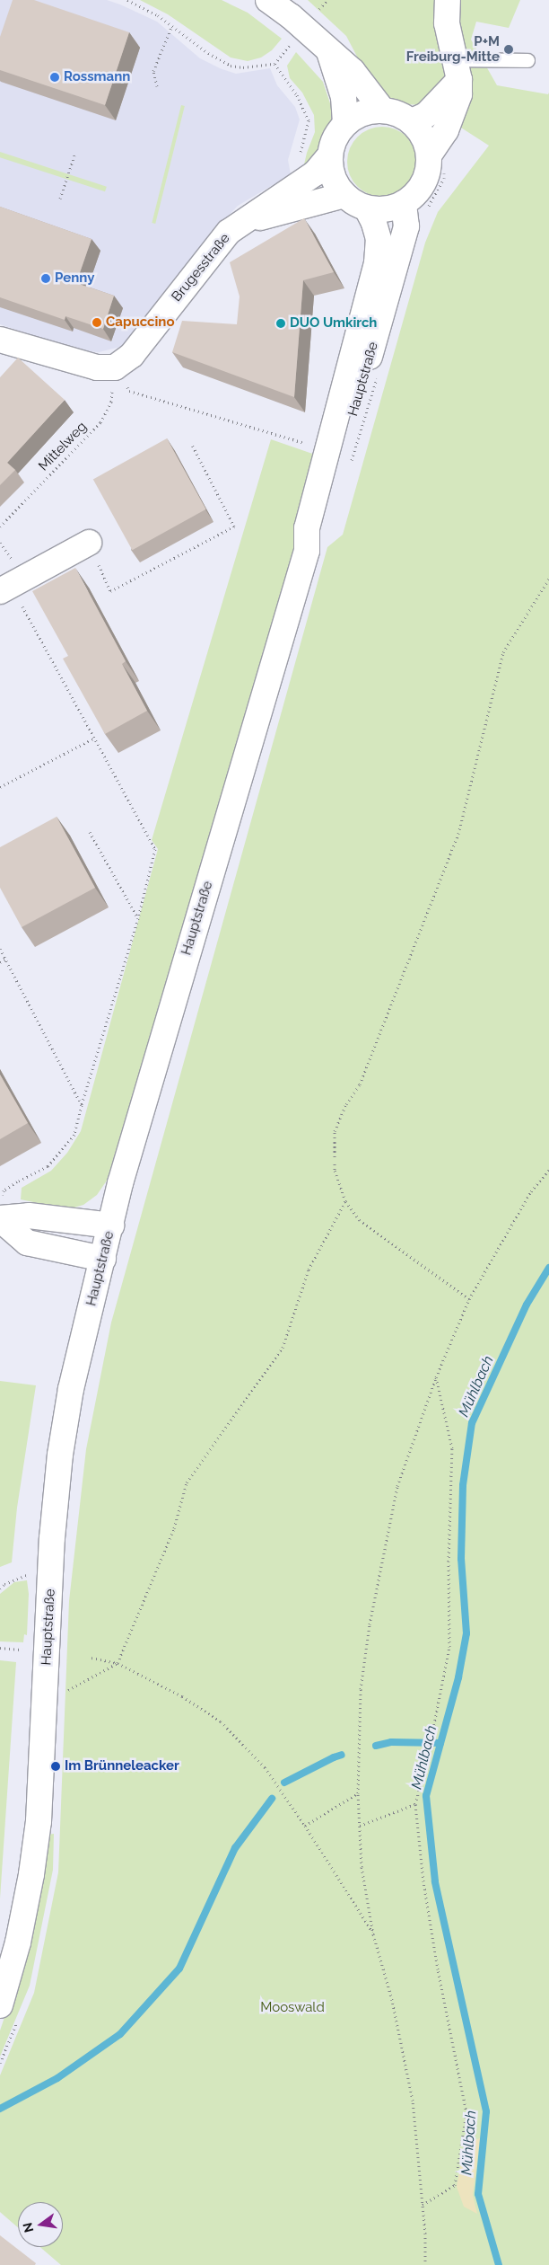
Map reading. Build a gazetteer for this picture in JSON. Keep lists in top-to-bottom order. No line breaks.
{"streets":{"main road":["Brugesstraße","Hauptstraße"],"path":["Mittelweg"]},"crossings":[["Brugesstraße","Hauptstraße"],["Brugesstraße","Mittelweg"]],"water":["Mühlbach"],"parks":["Mooswald"],"places":["P+M Freiburg-Mitte","Rossmann","Penny","Capuccino","DUO Umkirch","Im Brünneleacker"],"north":"left"}
